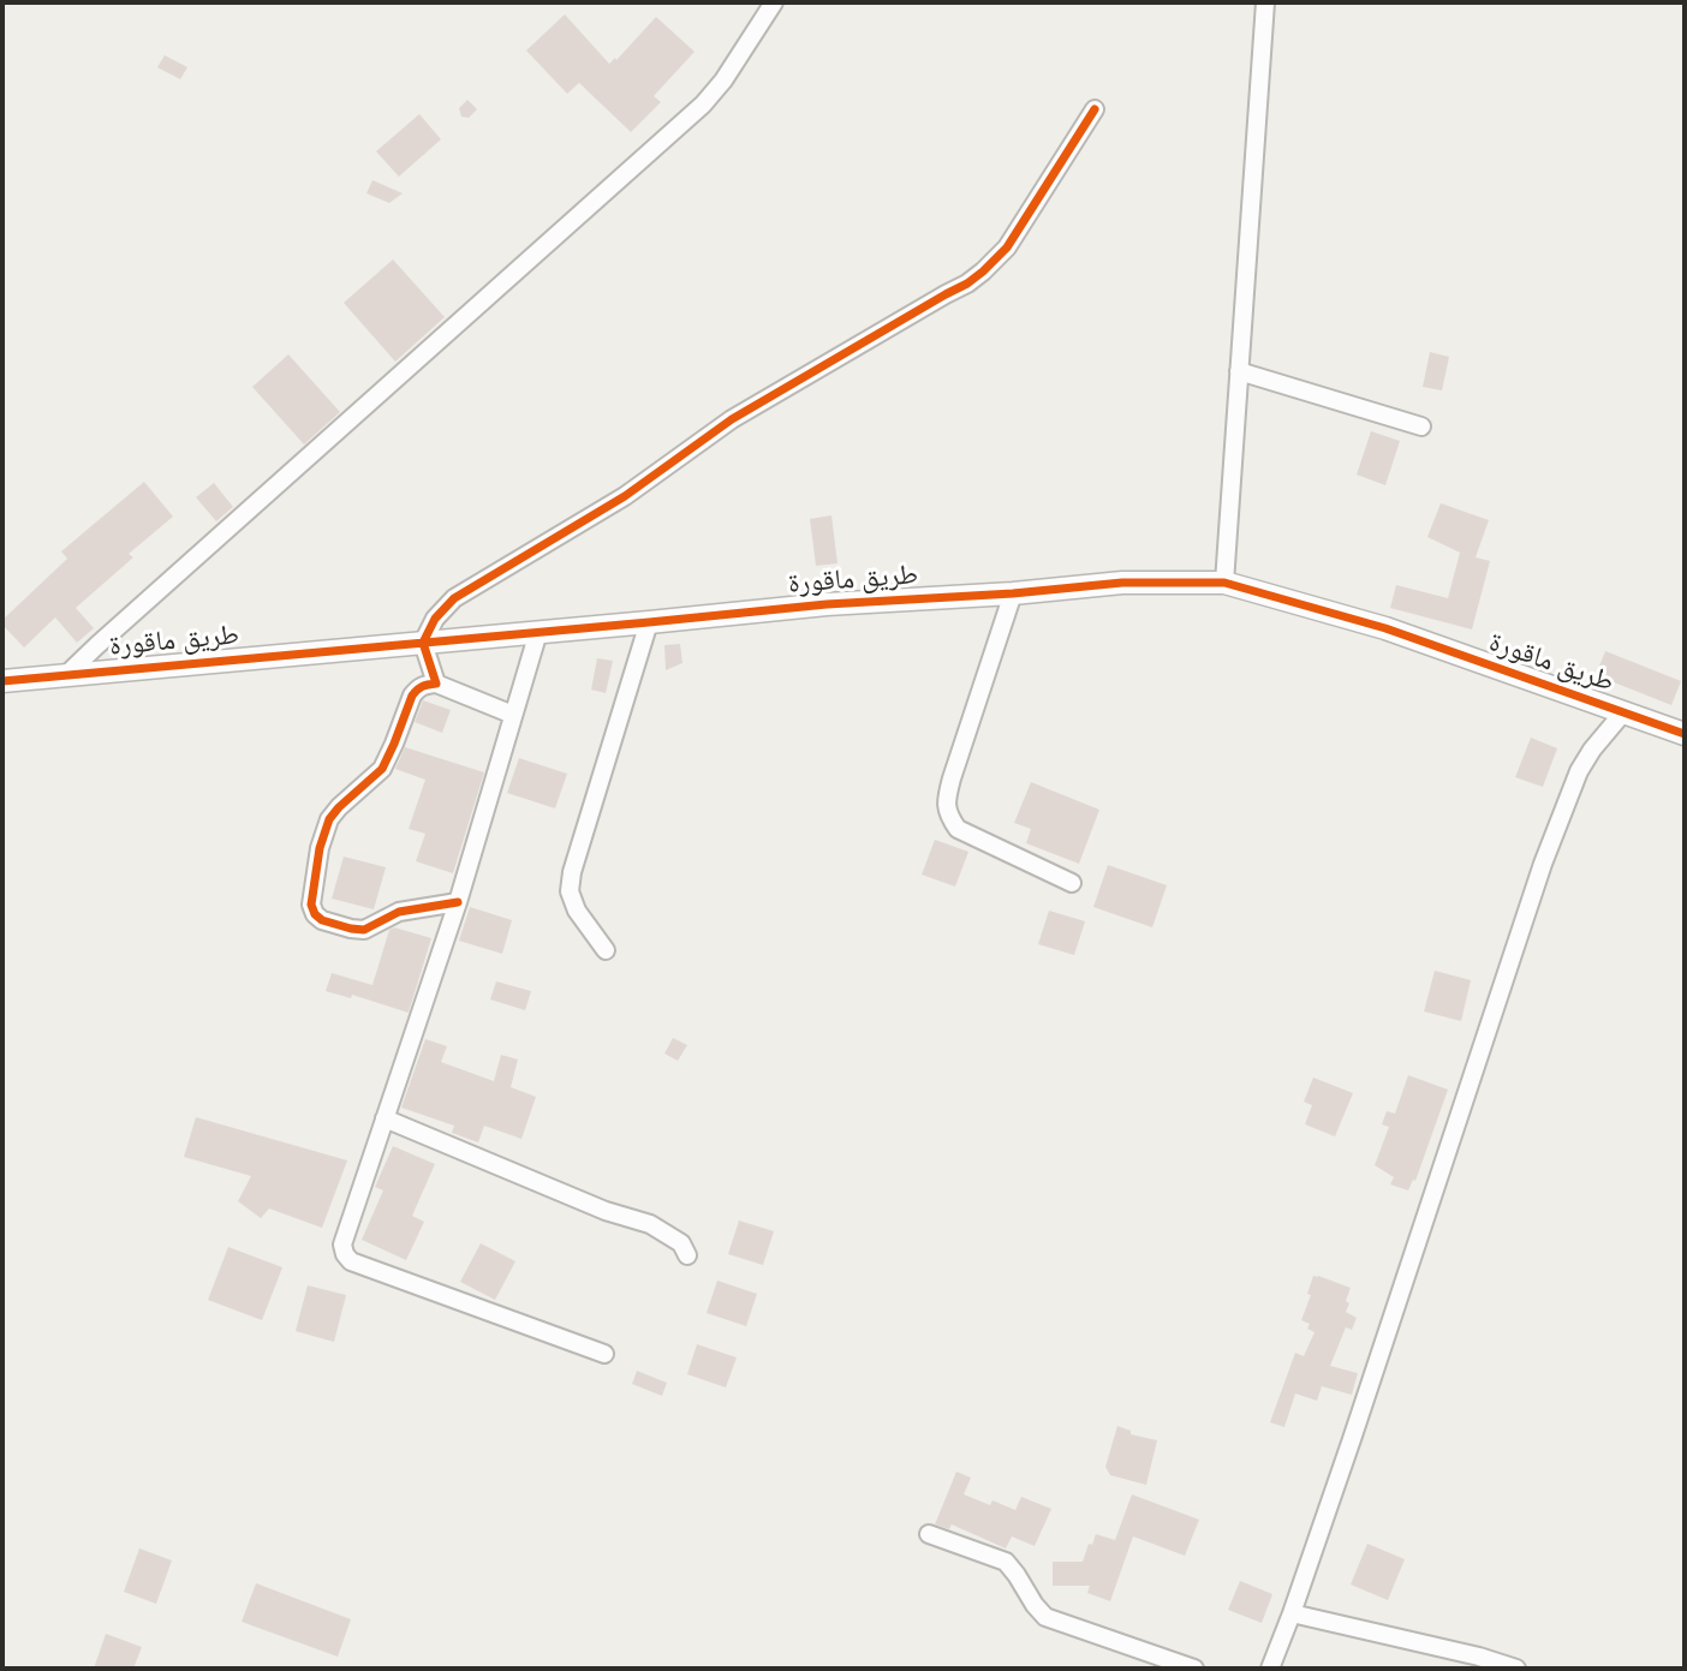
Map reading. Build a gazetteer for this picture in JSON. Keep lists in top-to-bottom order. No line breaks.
{"streets":{"street":["طريق ماقورة"]}}
